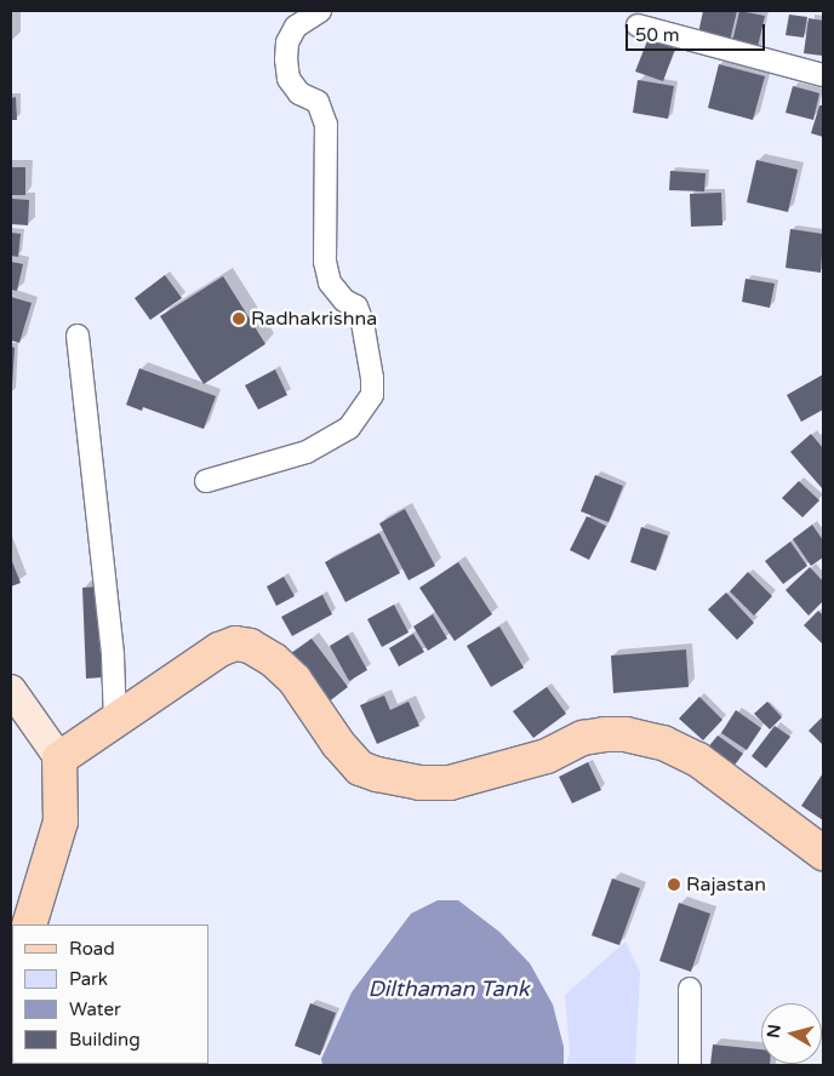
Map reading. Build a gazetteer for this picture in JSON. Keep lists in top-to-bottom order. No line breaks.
{"water":["Dilthaman Tank"],"places":["Radhakrishna","Rajastan"],"legend":["Road","Park","Water","Building"],"scale_bar":"50 m","north":"left"}
